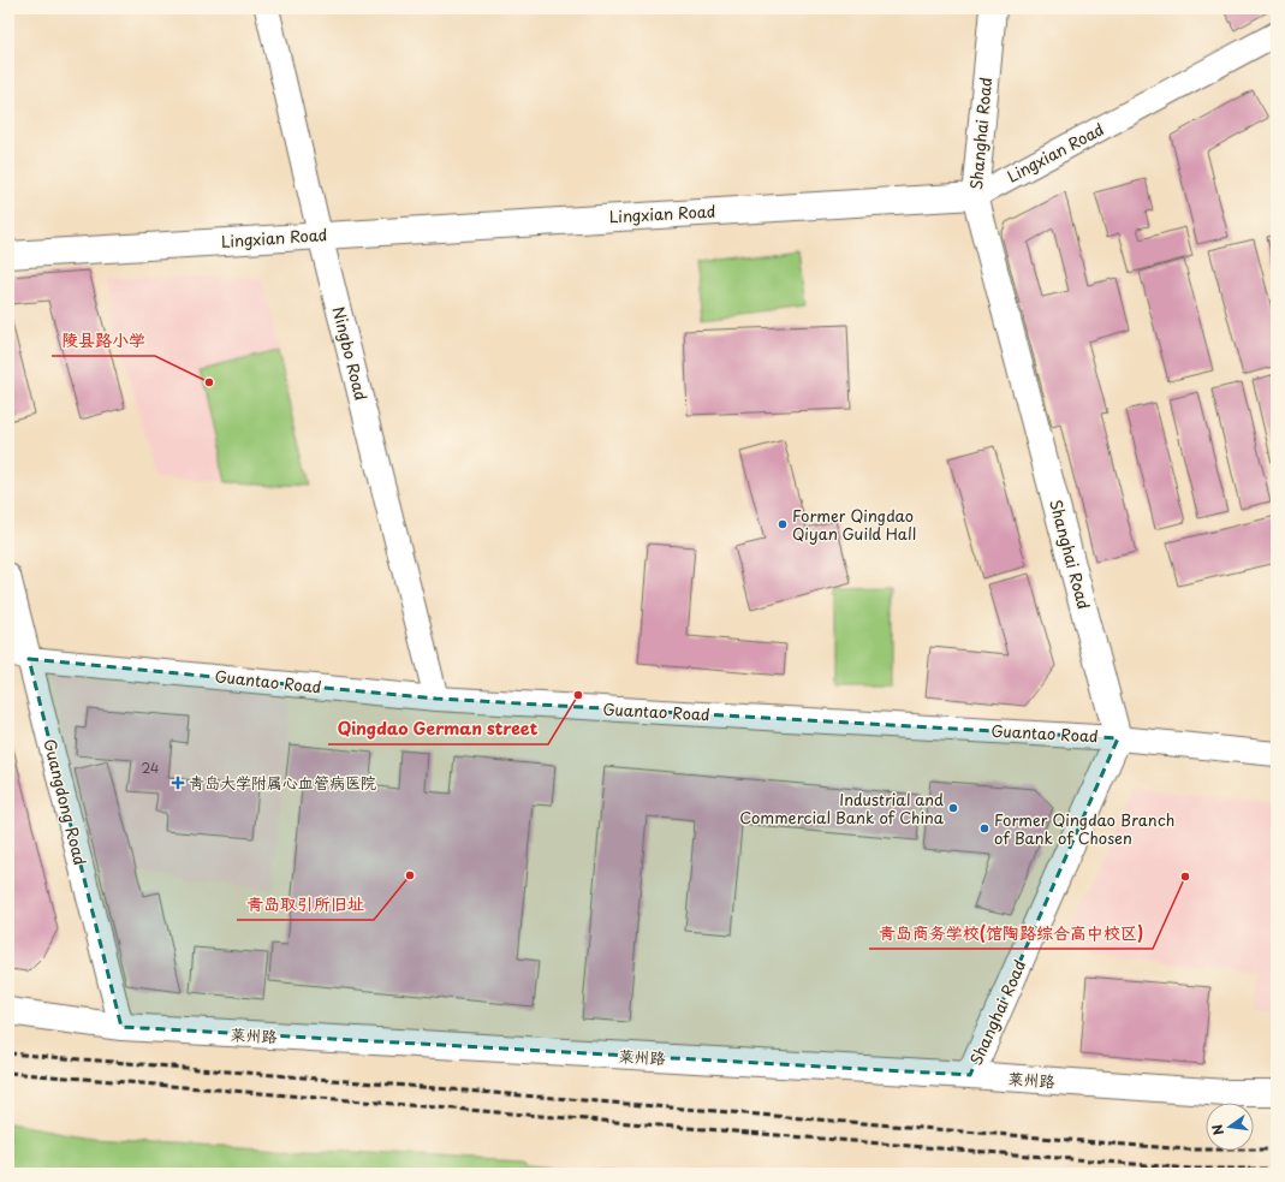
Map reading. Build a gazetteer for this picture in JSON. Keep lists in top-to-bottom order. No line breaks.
{"streets":{"street":["Shanghai Road","Lingxian Road","Ningbo Road","Guantao Road","Guangdong Road","莱州路"]},"crossings":[["Shanghai Road","Lingxian Road"],["Shanghai Road","Guantao Road"],["Shanghai Road","莱州路"],["Lingxian Road","Ningbo Road"],["Ningbo Road","Guantao Road"],["Guantao Road","Guangdong Road"],["Guangdong Road","莱州路"]],"places":{"other":["陵县路小学","Former Qingdao Qiyan Guild Hall","Qingdao German street","Industrial and Commercial Bank of China","Former Qingdao Branch of Bank of Chosen","青岛取引所旧址","青岛商务学校(馆陶路综合高中校区)"],"health":["青岛大学附属心血管病医院"]},"house_numbers":["24"],"north":"left"}
